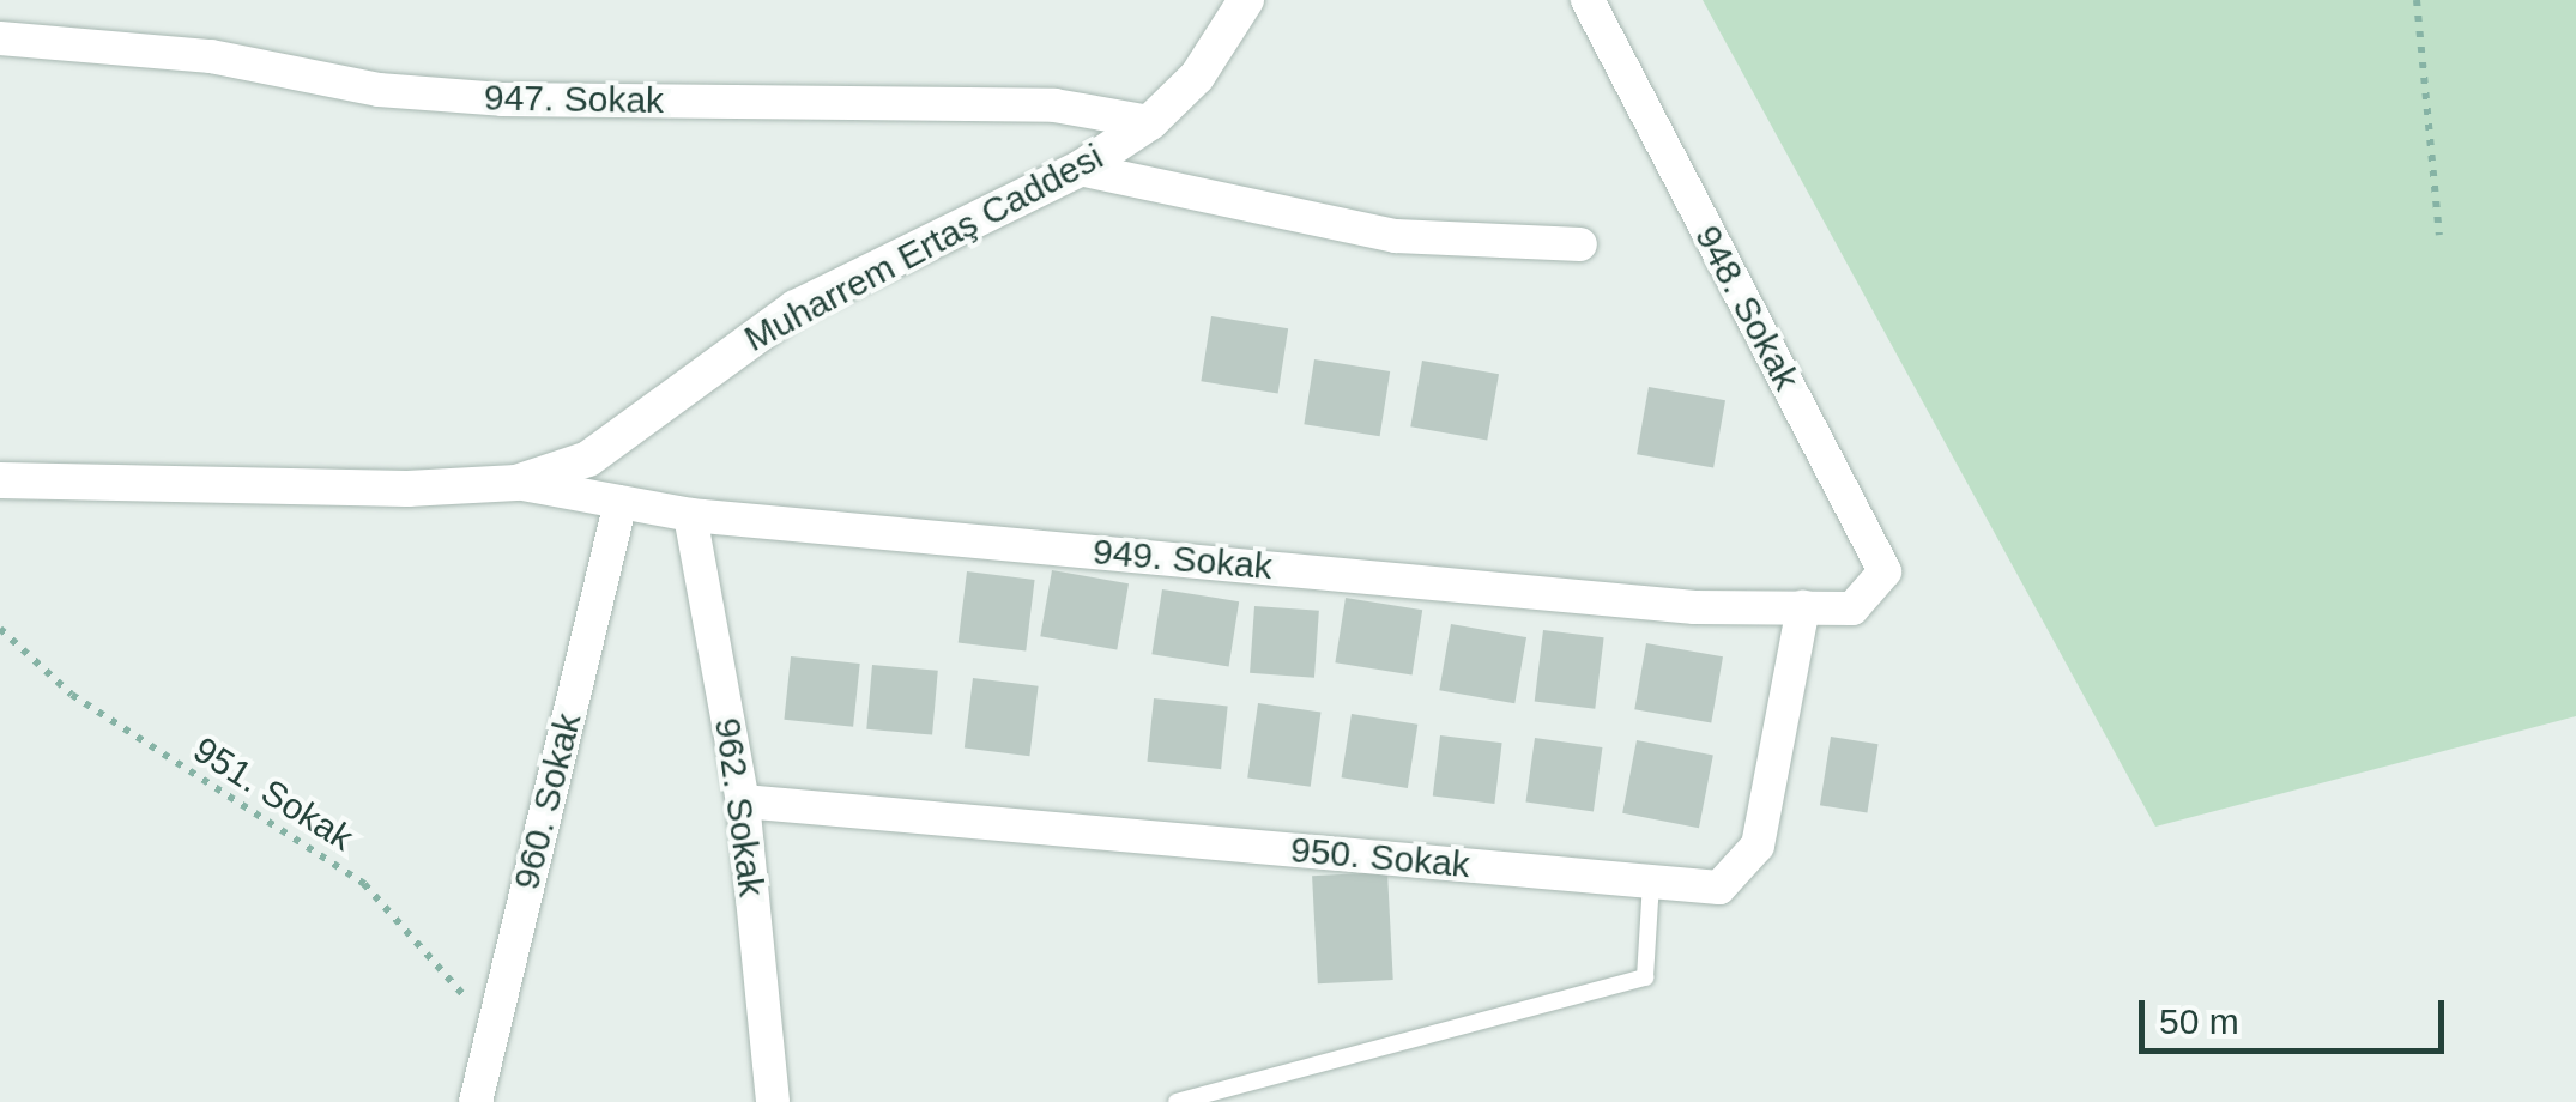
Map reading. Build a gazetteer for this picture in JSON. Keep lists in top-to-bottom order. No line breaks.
{"streets":{"street":["947. Sokak","Muharrem Ertaş Caddesi","948. Sokak","949. Sokak","960. Sokak","962. Sokak","950. Sokak"],"path":["951. Sokak"]},"crossings":[["947. Sokak","Muharrem Ertaş Caddesi"],["Muharrem Ertaş Caddesi","949. Sokak"],["948. Sokak","949. Sokak"],["949. Sokak","960. Sokak"],["949. Sokak","962. Sokak"],["949. Sokak","950. Sokak"],["951. Sokak","960. Sokak"],["962. Sokak","950. Sokak"]],"scale_bar":"50 m"}
